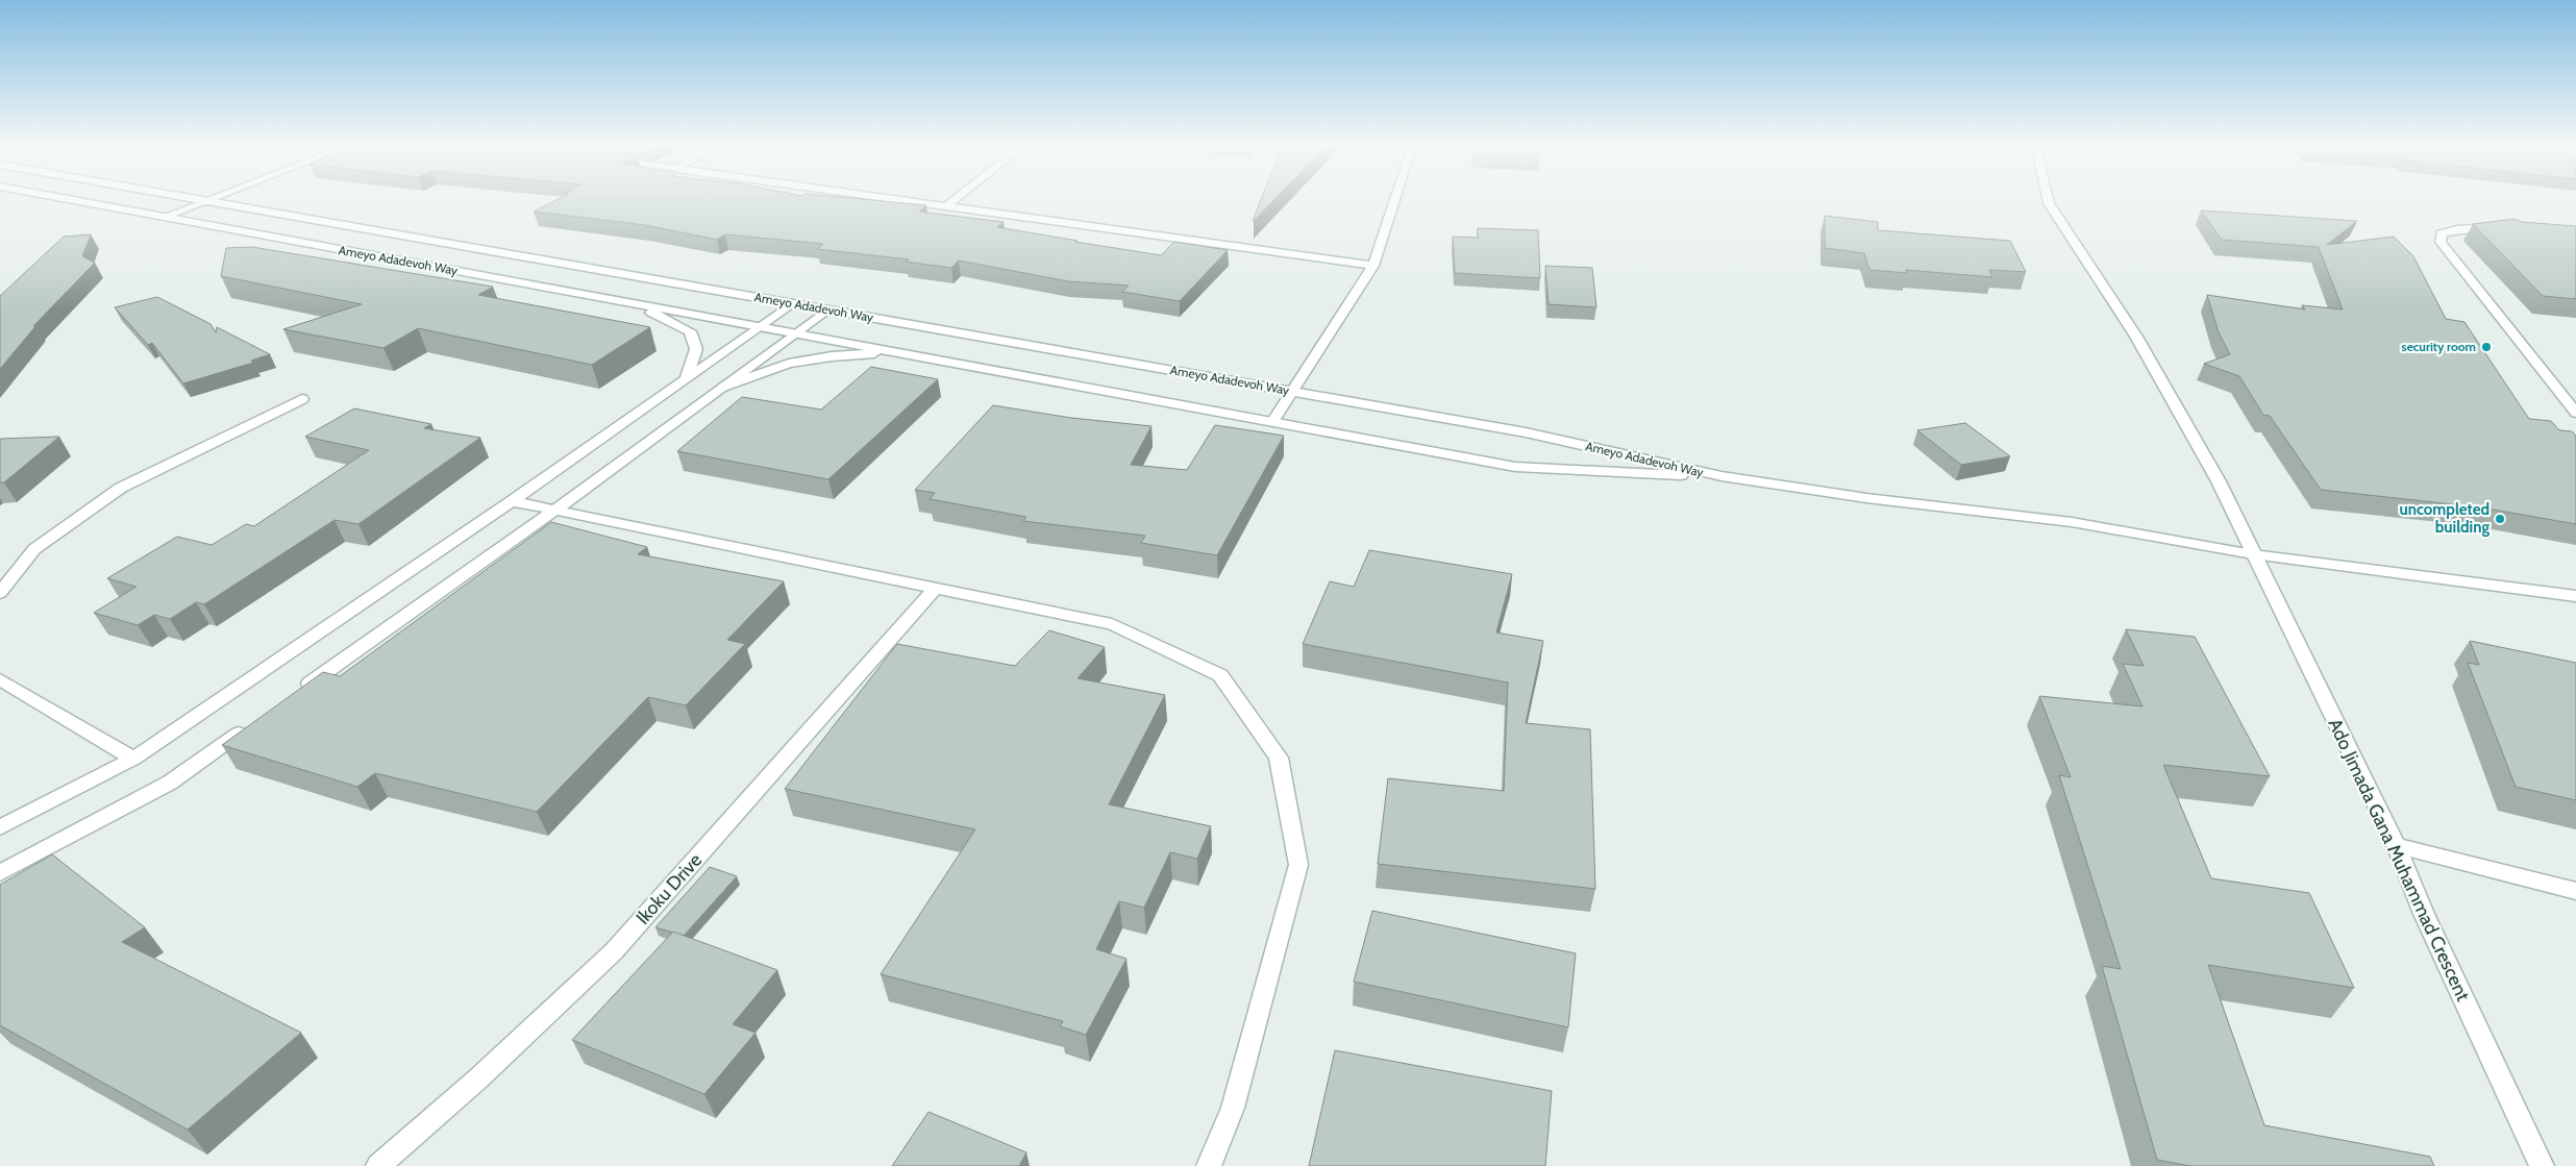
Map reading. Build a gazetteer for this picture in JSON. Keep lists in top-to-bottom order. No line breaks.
{"streets":{"street":["Ameyo Adadevoh Way","Ado Jimada Gana Muhammad Crescent","Ikoku Drive"]},"places":["security room","uncompleted building"]}
